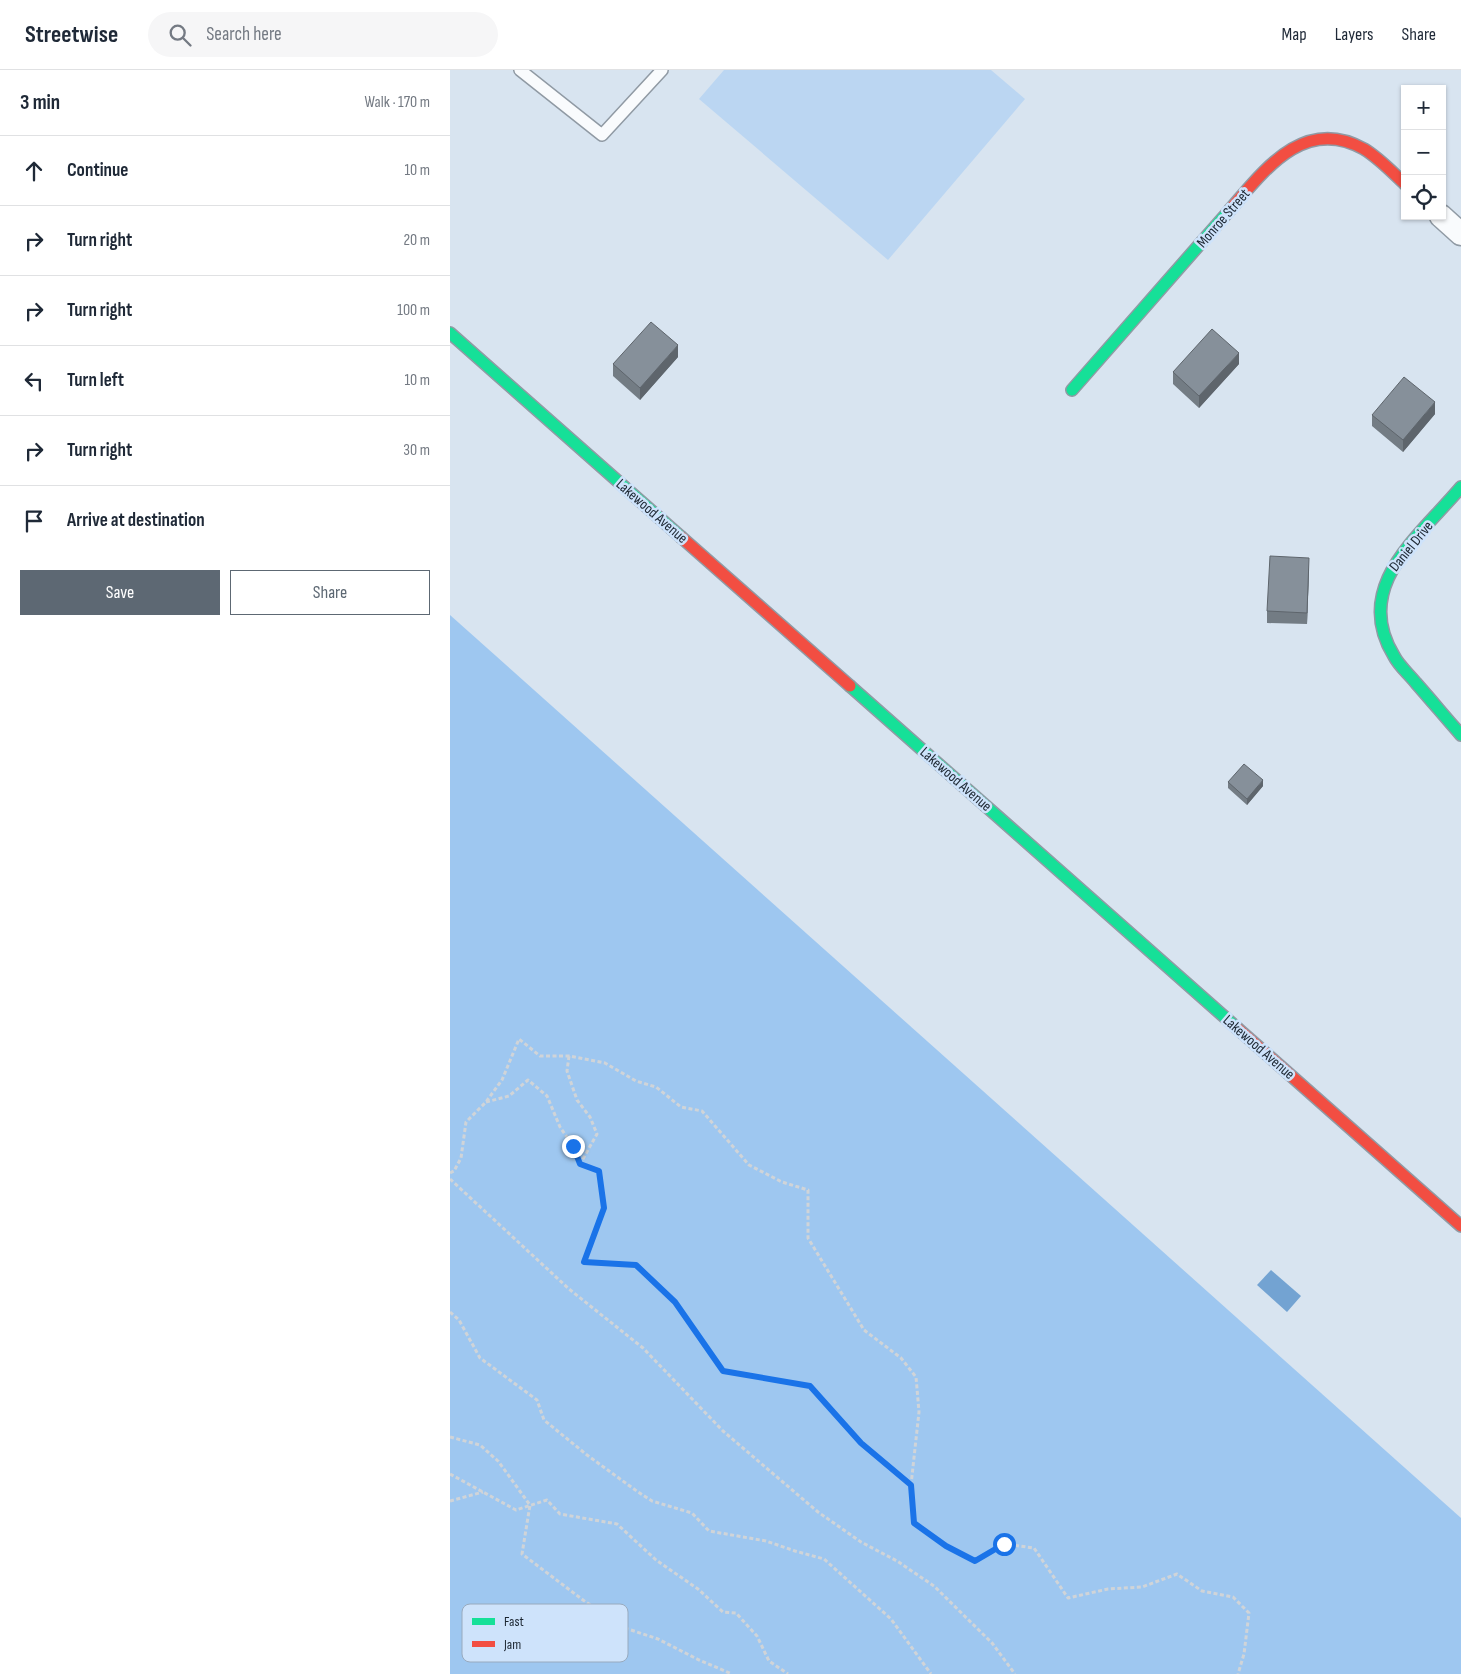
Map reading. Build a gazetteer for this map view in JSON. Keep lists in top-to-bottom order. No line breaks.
{"streets":{"street":["Monroe Street","Lakewood Avenue","Daniel Drive"]},"legend":["Fast","Jam"],"page":{"header":"Streetwise","search":"Search here","nav":["Map","Layers","Share"],"heading":["3 min","Walk · 170 m"],"map_buttons":["+","−"],"list":[["Continue","10 m"],["Turn right","20 m"],["Turn right","100 m"],["Turn left","10 m"],["Turn right","30 m"],"Arrive at destination"],"buttons":["Save","Share"]}}
